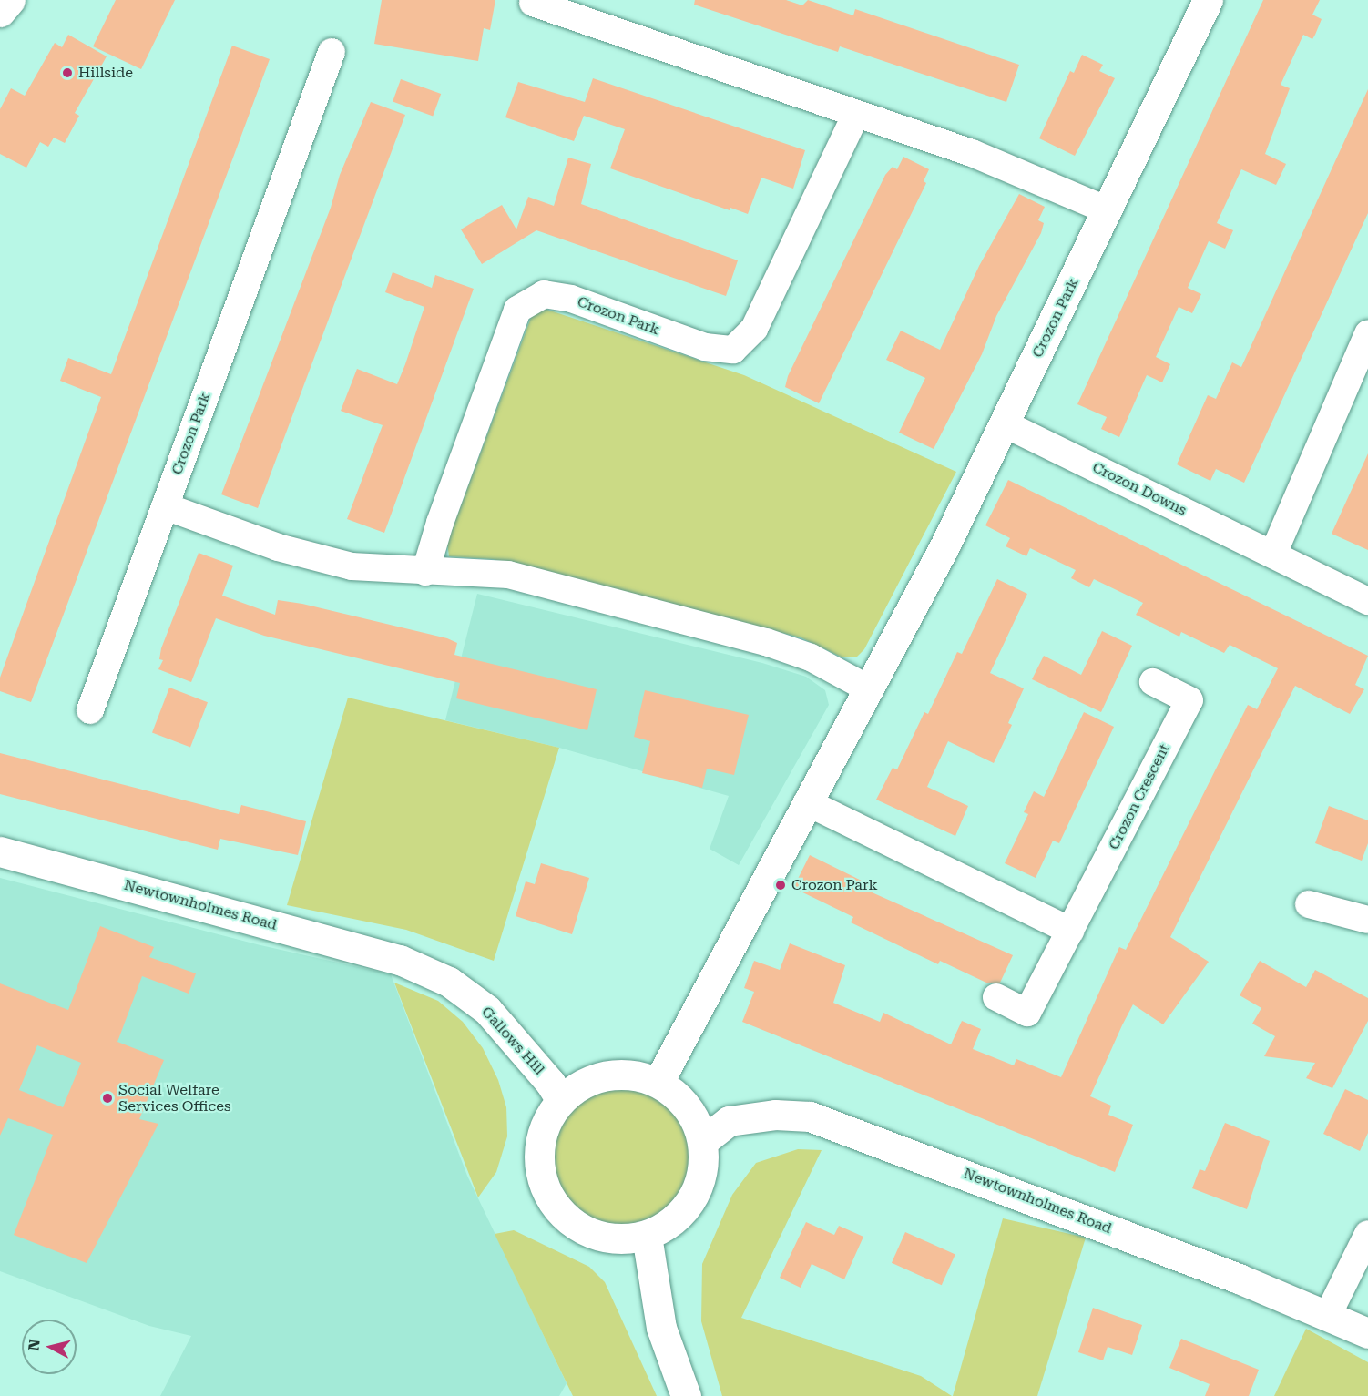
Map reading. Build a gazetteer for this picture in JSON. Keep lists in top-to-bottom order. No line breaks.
{"streets":{"street":["Crozon Park","Crozon Downs","Crozon Crescent","Newtownholmes Road","Gallows Hill"]},"crossings":[["Crozon Park","Crozon Downs"],["Crozon Park","Newtownholmes Road"],["Crozon Park","Gallows Hill"],["Newtownholmes Road","Gallows Hill"]],"places":["Hillside","Crozon Park","Social Welfare Services Offices"],"north":"left"}
